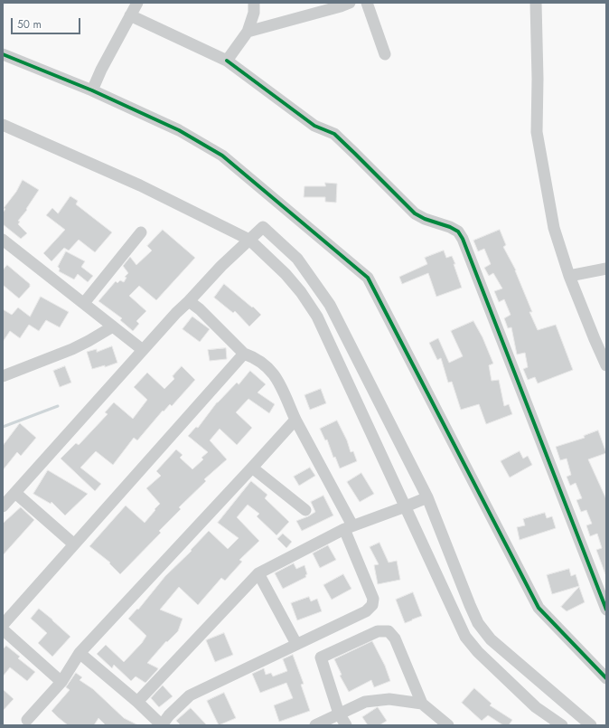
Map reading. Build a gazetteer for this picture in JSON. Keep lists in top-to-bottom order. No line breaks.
{"scale_bar":"50 m"}
